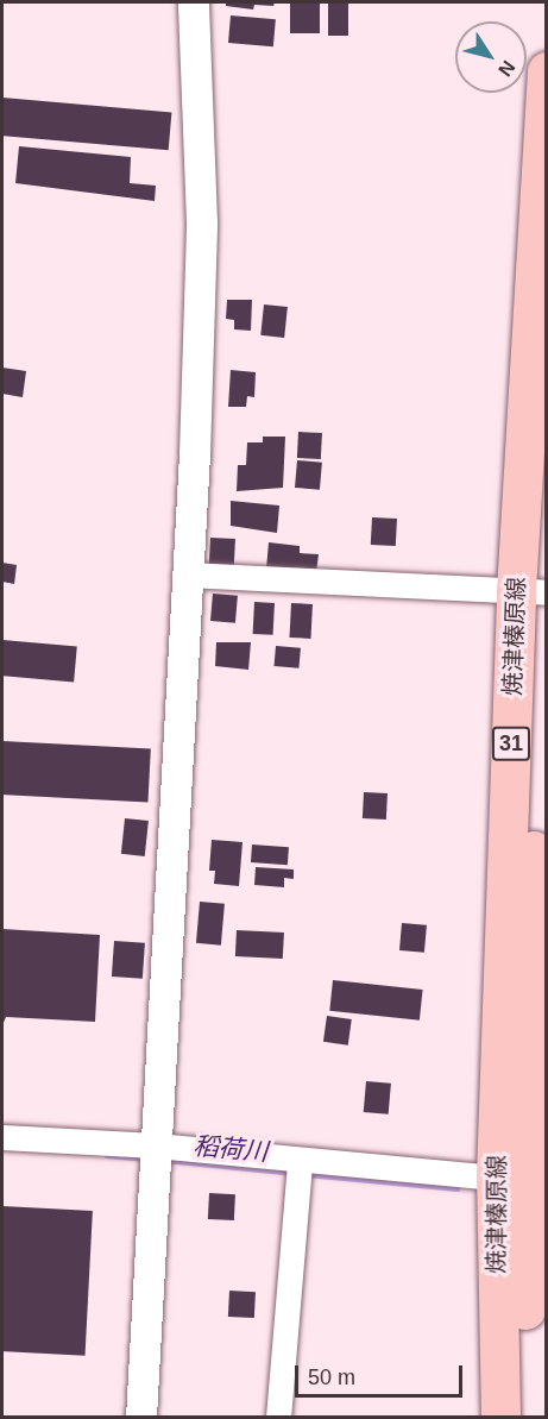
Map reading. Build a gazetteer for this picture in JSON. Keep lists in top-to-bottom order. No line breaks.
{"streets":{"main road":["焼津榛原線","31"]},"water":["稻荷川"],"scale_bar":"50 m","north":"bottom right"}
